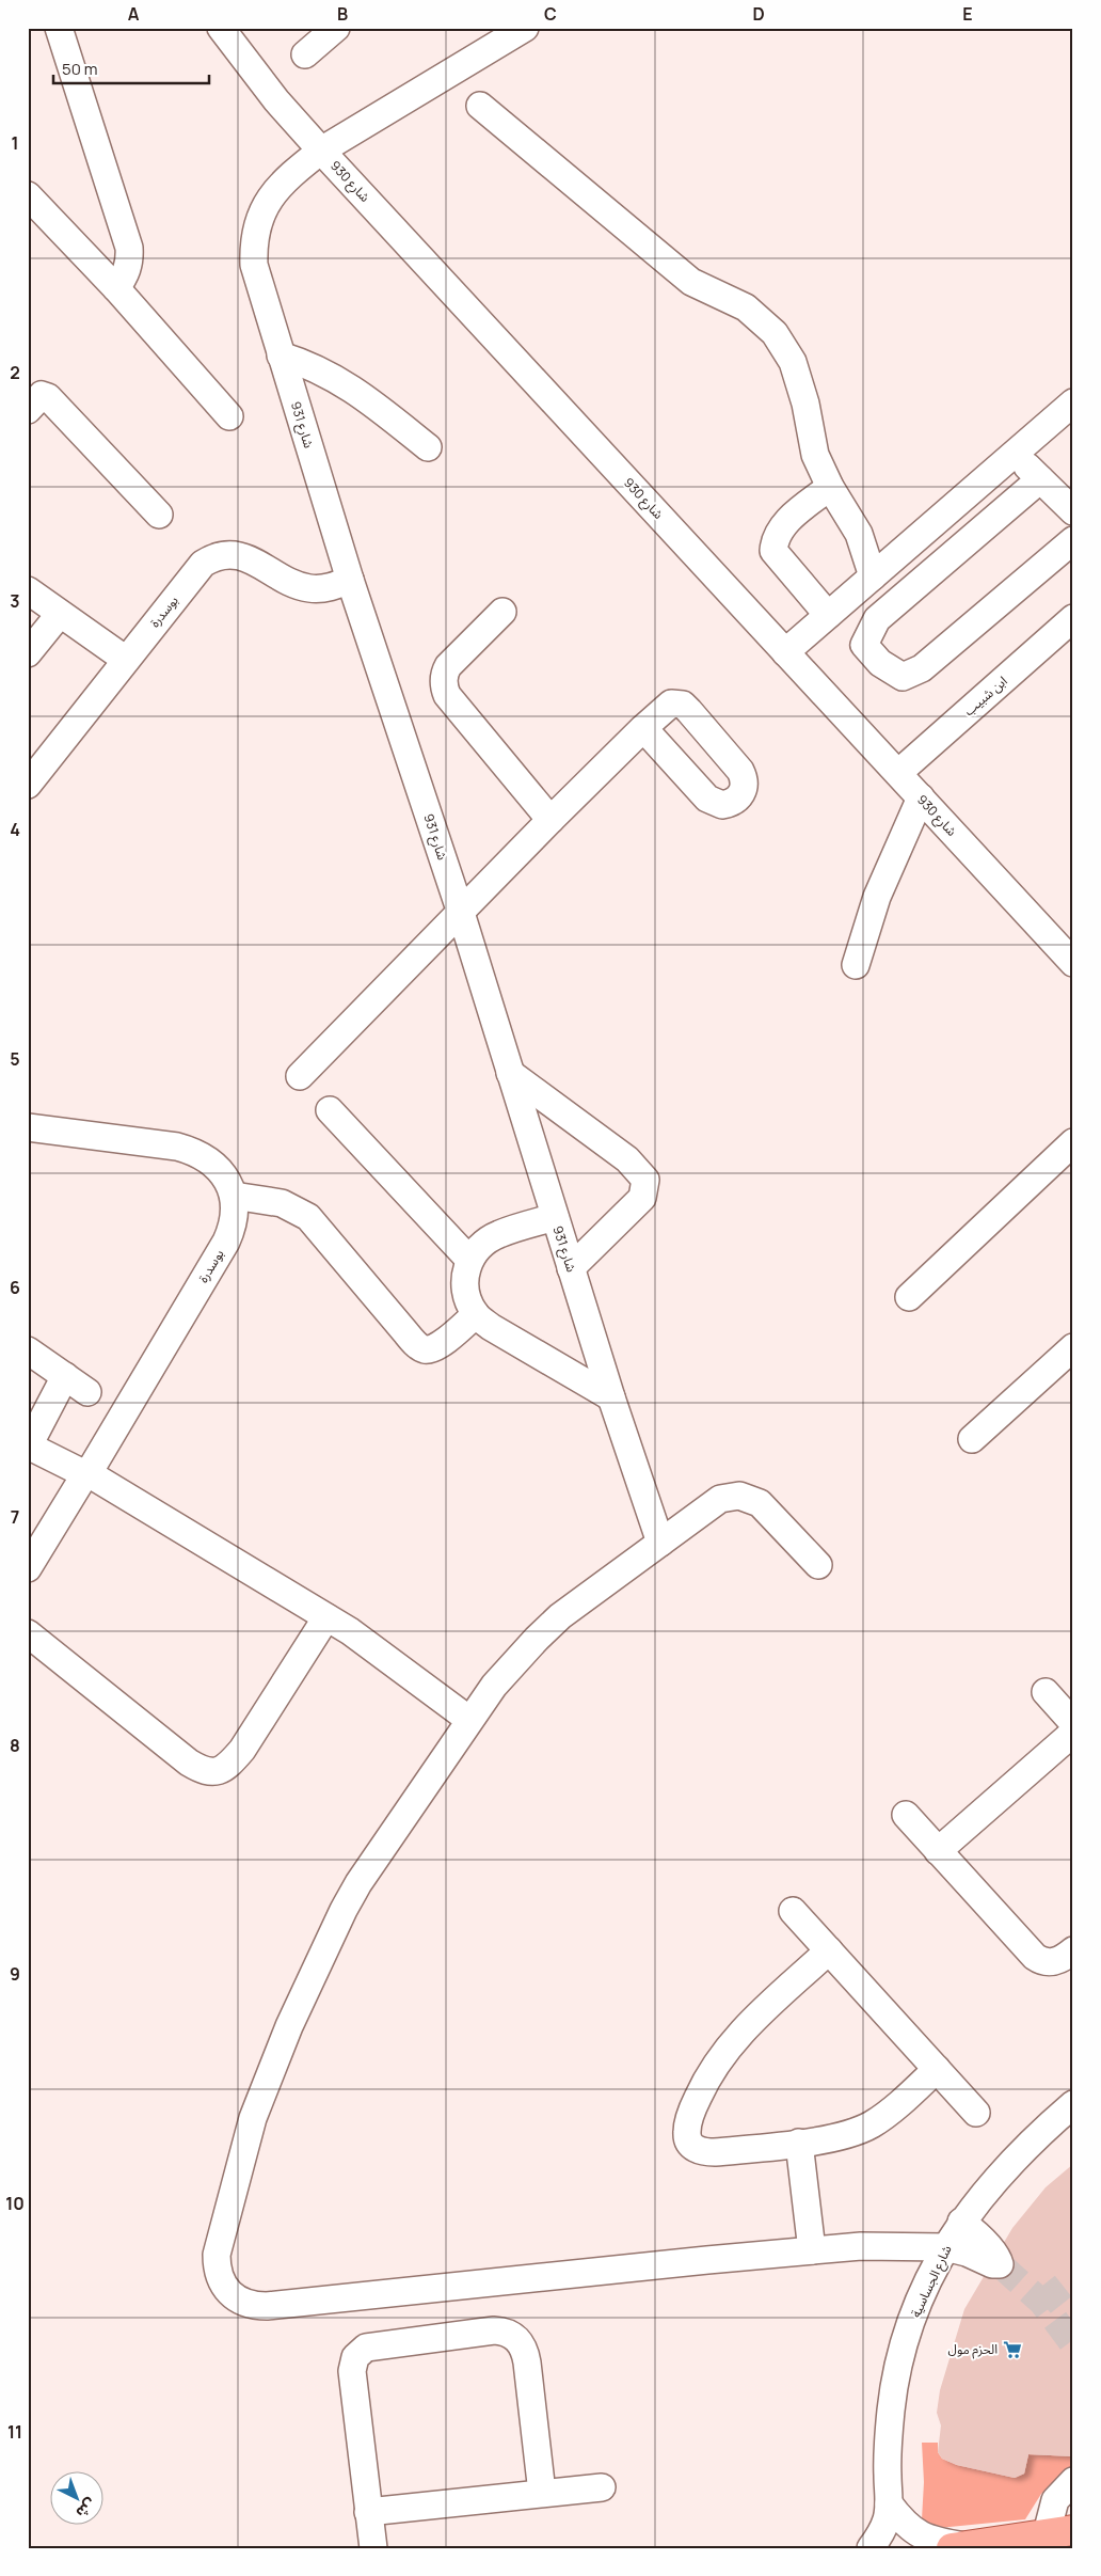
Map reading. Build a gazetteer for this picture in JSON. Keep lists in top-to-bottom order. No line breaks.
{"streets":{"street":["شارع 930","شارع 931","بوسدرة","ابن شبيب","شارع الجساسية"]},"crossings":[["شارع 930","شارع 931"],["شارع 930","ابن شبيب"],["شارع 931","بوسدرة"]],"places":{"supermarket":["الحزم مول"]},"scale_bar":"50 m","north":"bottom right","grid":{"columns":["A","B","C","D","E"],"rows":["1","2","3","4","5","6","7","8","9","10","11"]}}
